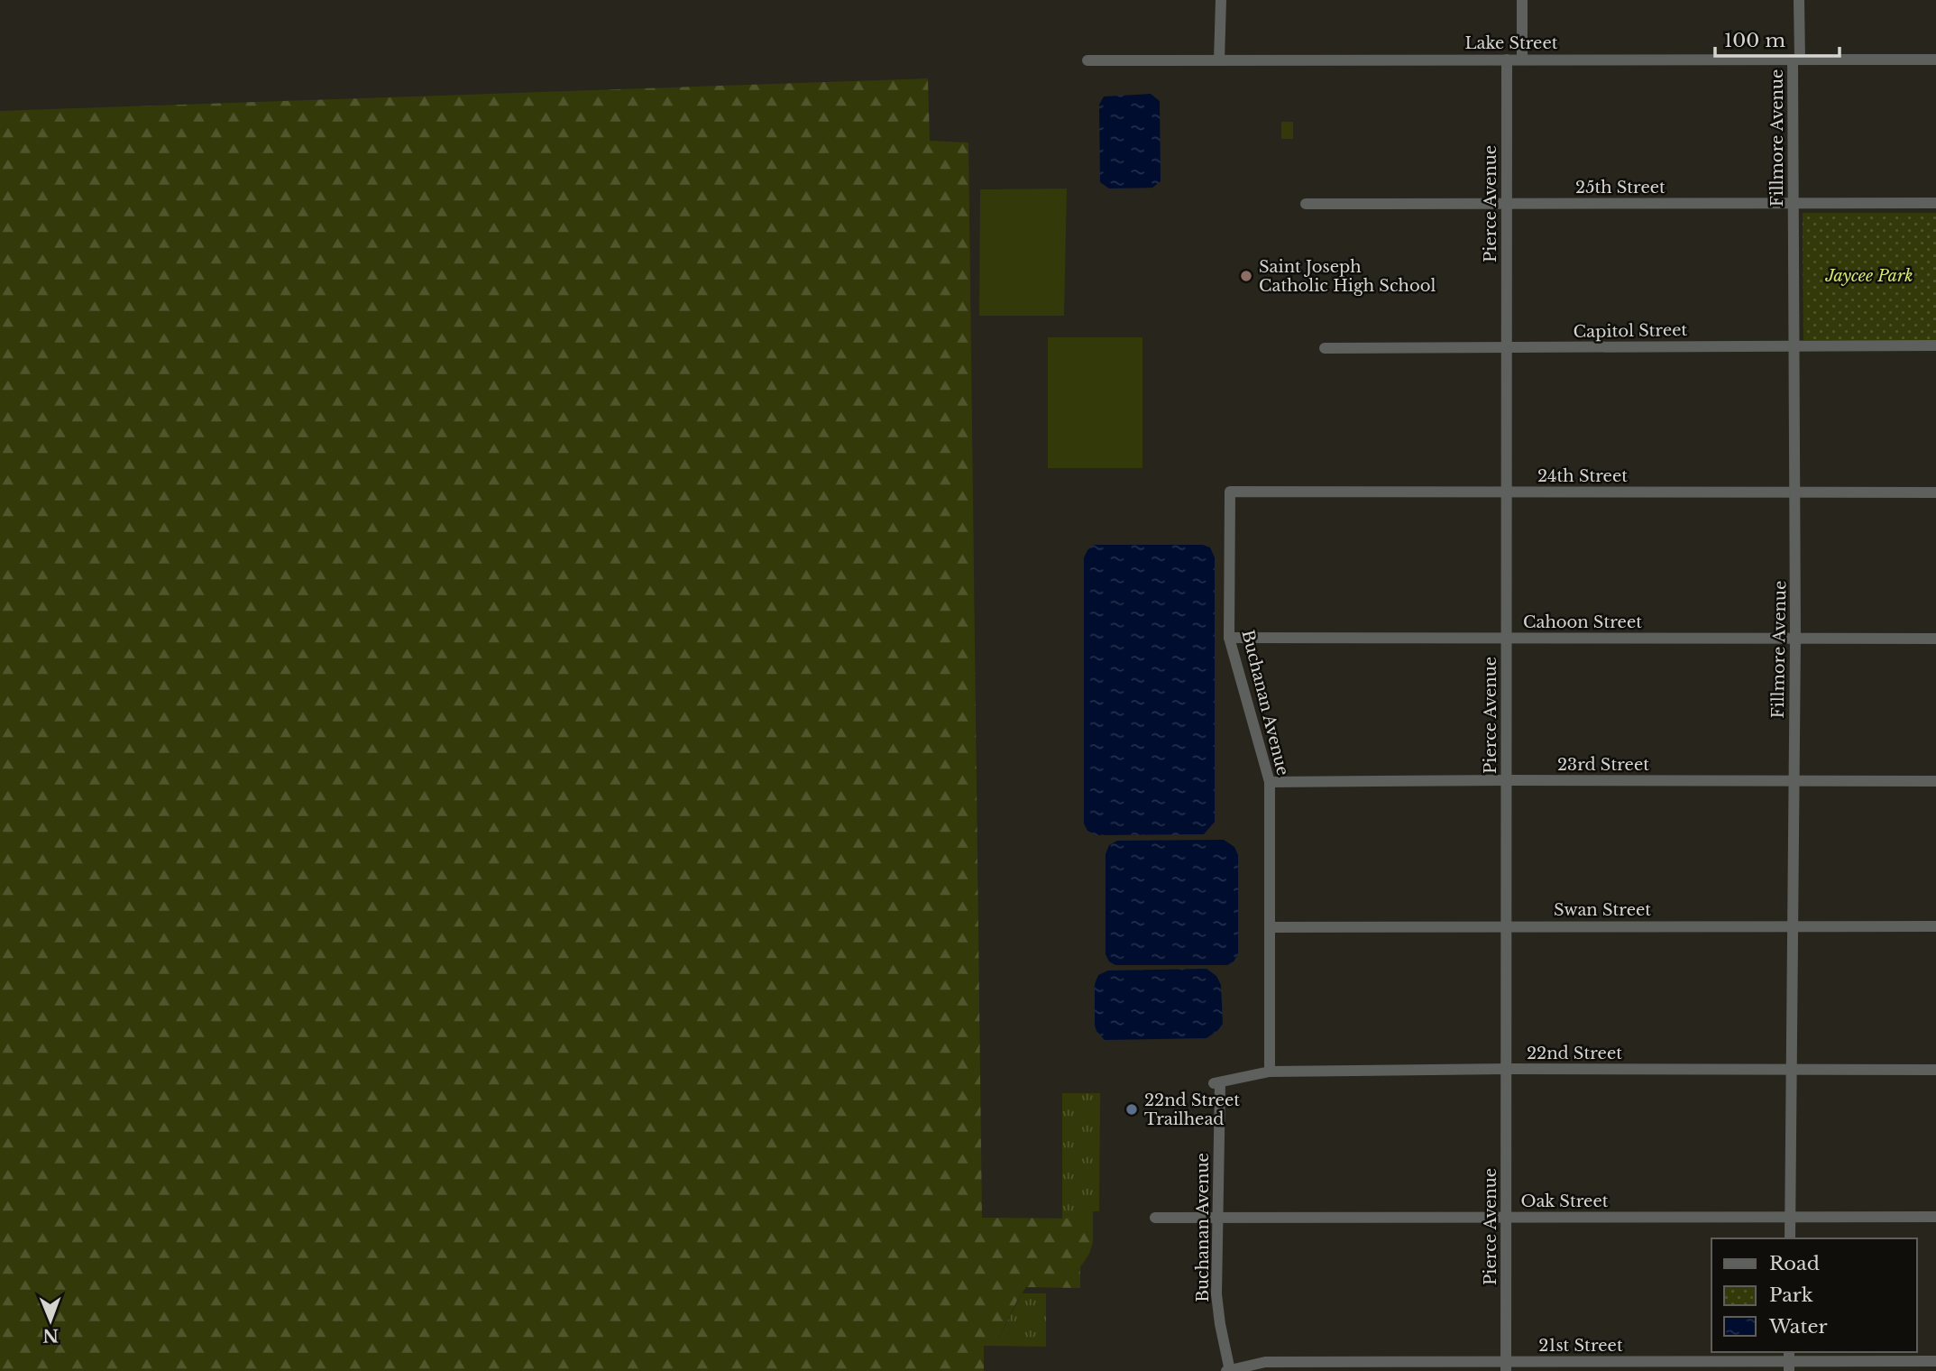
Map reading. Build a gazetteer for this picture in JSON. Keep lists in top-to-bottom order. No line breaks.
{"streets":{"street":["Lake Street","Fillmore Avenue","25th Street","Pierce Avenue","Capitol Street","24th Street","Cahoon Street","Buchanan Avenue","23rd Street","Swan Street","22nd Street","Oak Street","21st Street"]},"crossings":[["Lake Street","Fillmore Avenue"],["Lake Street","Pierce Avenue"],["Fillmore Avenue","25th Street"],["Fillmore Avenue","Capitol Street"],["Fillmore Avenue","24th Street"],["Fillmore Avenue","Cahoon Street"],["Fillmore Avenue","23rd Street"],["Fillmore Avenue","Swan Street"],["Fillmore Avenue","22nd Street"],["Fillmore Avenue","Oak Street"],["25th Street","Pierce Avenue"],["Pierce Avenue","Capitol Street"],["Pierce Avenue","24th Street"],["Pierce Avenue","Cahoon Street"],["Pierce Avenue","23rd Street"],["Pierce Avenue","Swan Street"],["Pierce Avenue","22nd Street"],["Pierce Avenue","Oak Street"],["Pierce Avenue","21st Street"],["24th Street","Buchanan Avenue"],["Cahoon Street","Buchanan Avenue"],["Buchanan Avenue","23rd Street"],["Buchanan Avenue","Swan Street"],["Buchanan Avenue","22nd Street"],["Buchanan Avenue","Oak Street"],["Buchanan Avenue","21st Street"]],"parks":["Jaycee Park"],"places":["Saint Joseph Catholic High School","22nd Street Trailhead"],"legend":["Road","Park","Water"],"scale_bar":"100 m","north":"bottom"}
